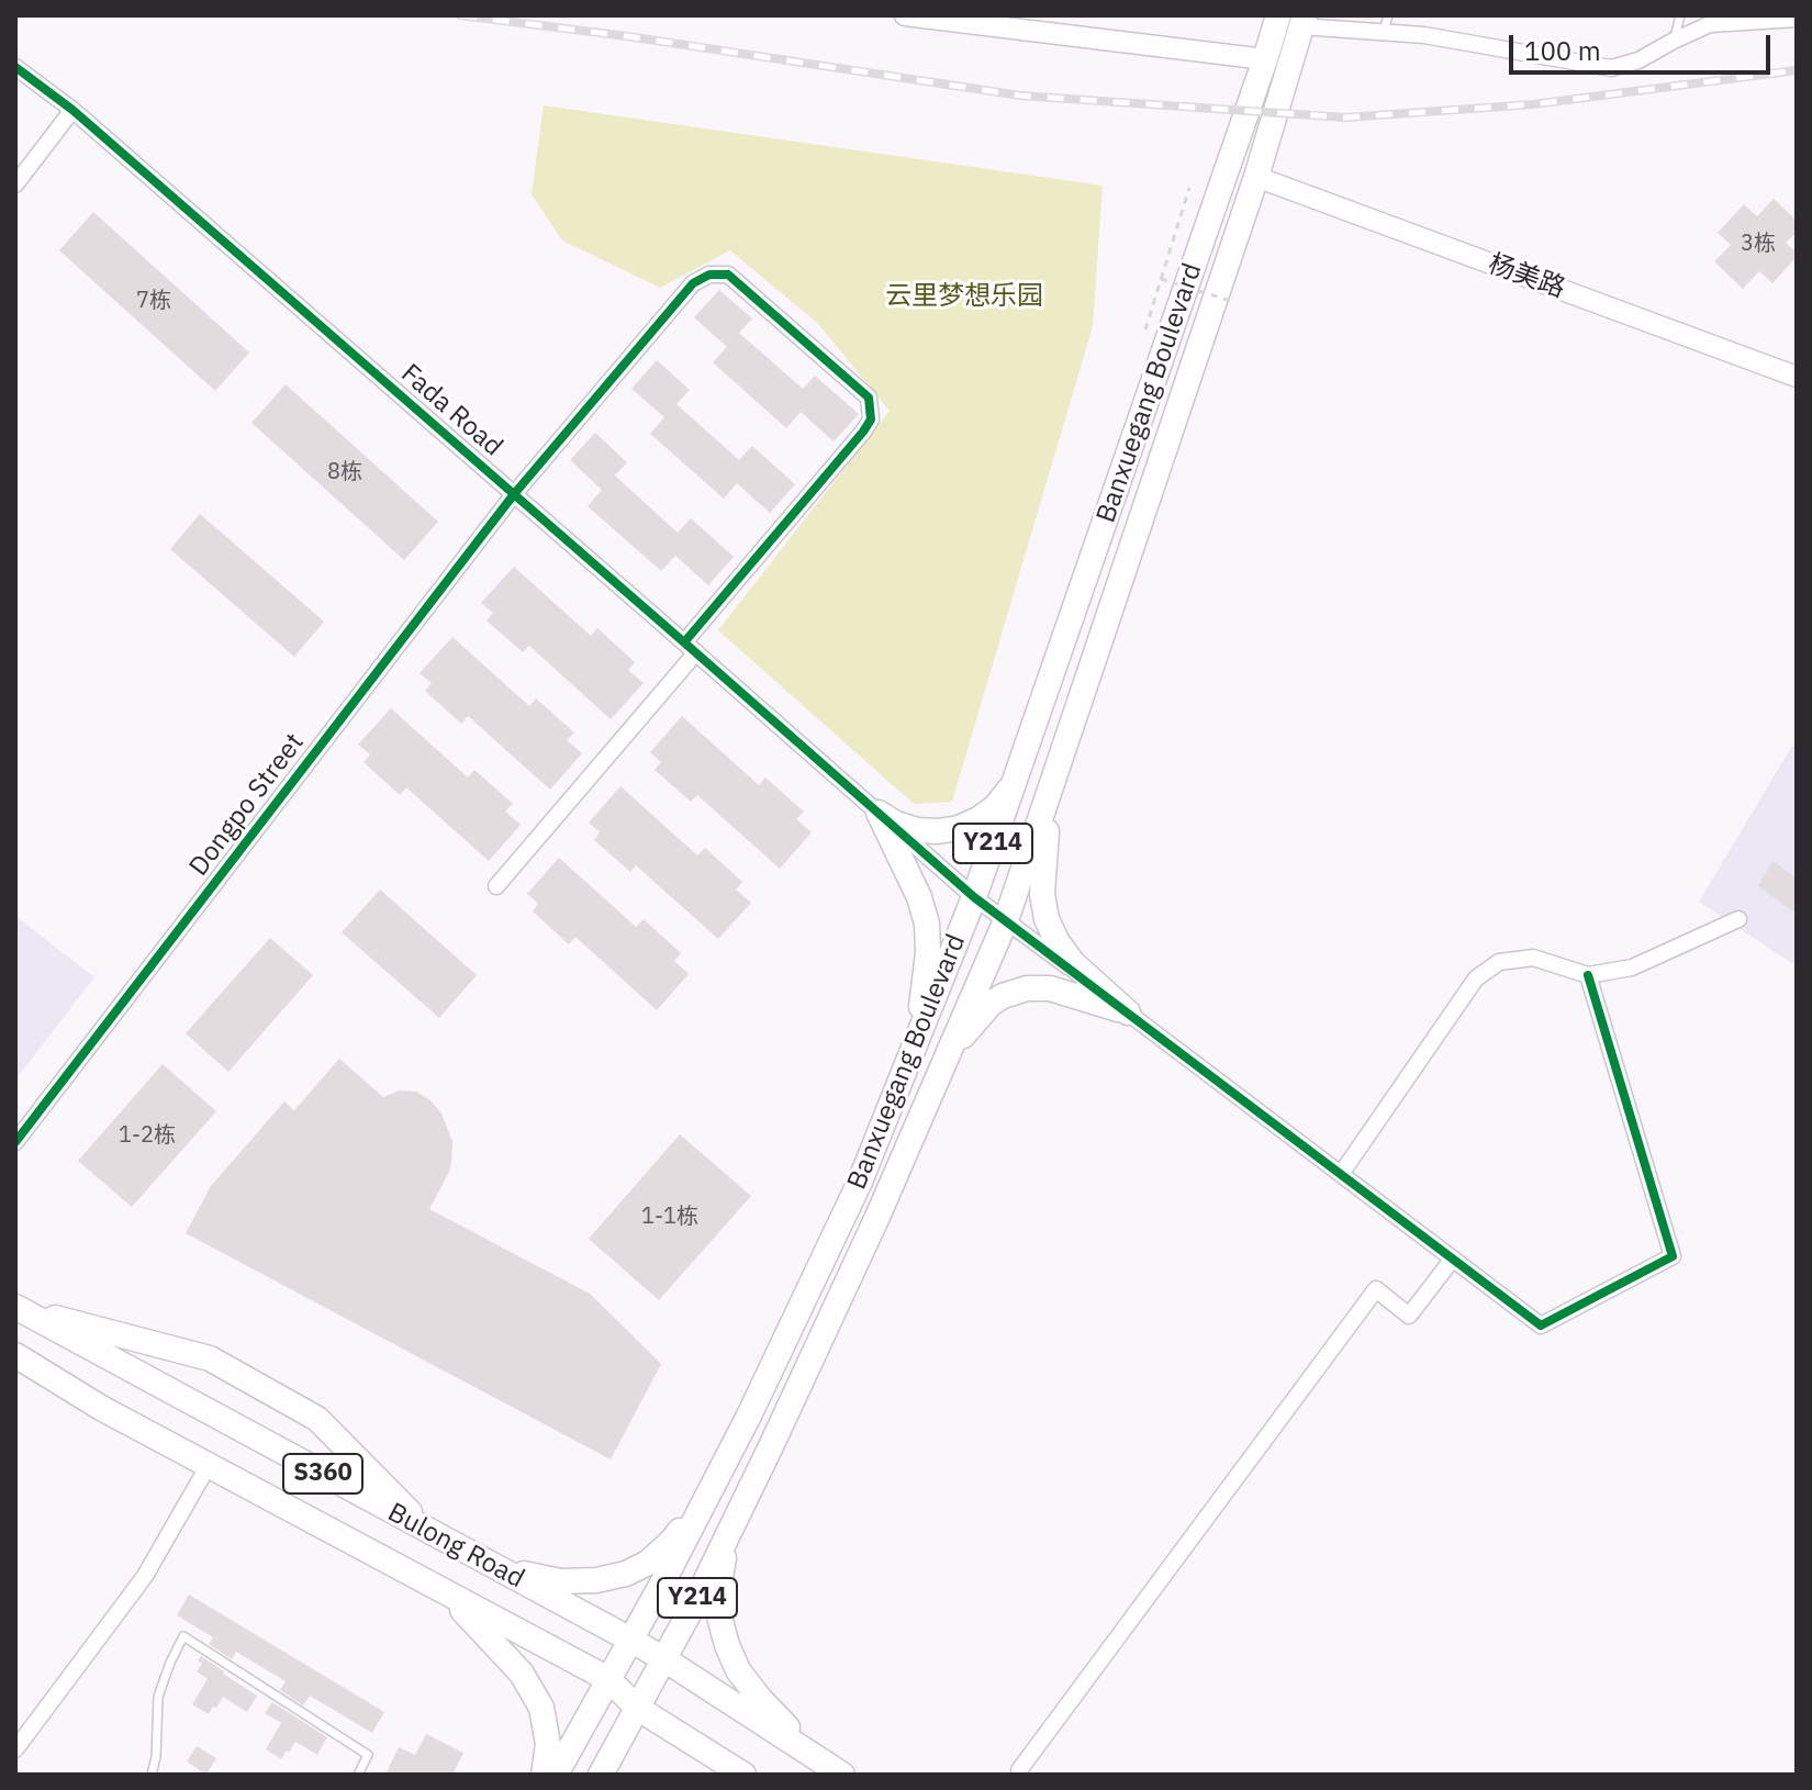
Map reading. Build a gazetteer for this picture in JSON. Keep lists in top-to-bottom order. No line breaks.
{"streets":{"main road":["Banxuegang Boulevard","Y214","S360","Bulong Road"],"street":["杨美路","Fada Road","Dongpo Street"]},"crossings":[["杨美路","Banxuegang Boulevard"],["Banxuegang Boulevard","Fada Road"],["Banxuegang Boulevard","Y214"],["Banxuegang Boulevard","Bulong Road"],["Fada Road","Dongpo Street"],["Y214","Bulong Road"]],"parks":["云里梦想乐园"],"house_numbers":["3栋","7栋","8栋","1-2栋","1-1栋"],"scale_bar":"100 m"}
